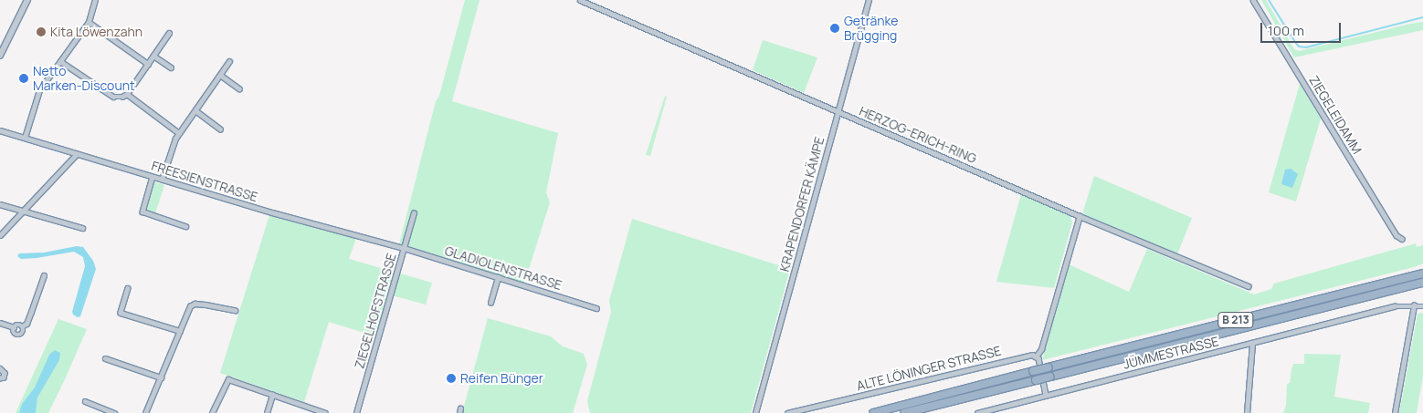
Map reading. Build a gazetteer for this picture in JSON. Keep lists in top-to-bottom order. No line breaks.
{"streets":{"highway":["B 213"],"street":["ZIEGELEIDAMM","HERZOG-ERICH-RING","FREESIENSTRASSE","KRAPENDORFER KÄMPE","GLADIOLENSTRASSE","ZIEGELHOFSTRASSE","JÜMMESTRASSE","ALTE LÖNINGER STRASSE"]},"crossings":[["HERZOG-ERICH-RING","KRAPENDORFER KÄMPE"],["FREESIENSTRASSE","GLADIOLENSTRASSE"],["FREESIENSTRASSE","ZIEGELHOFSTRASSE"],["GLADIOLENSTRASSE","ZIEGELHOFSTRASSE"]],"places":["Getränke Brügging","Kita Löwenzahn","Netto Marken-Discount","Reifen Bünger"],"scale_bar":"100 m"}
